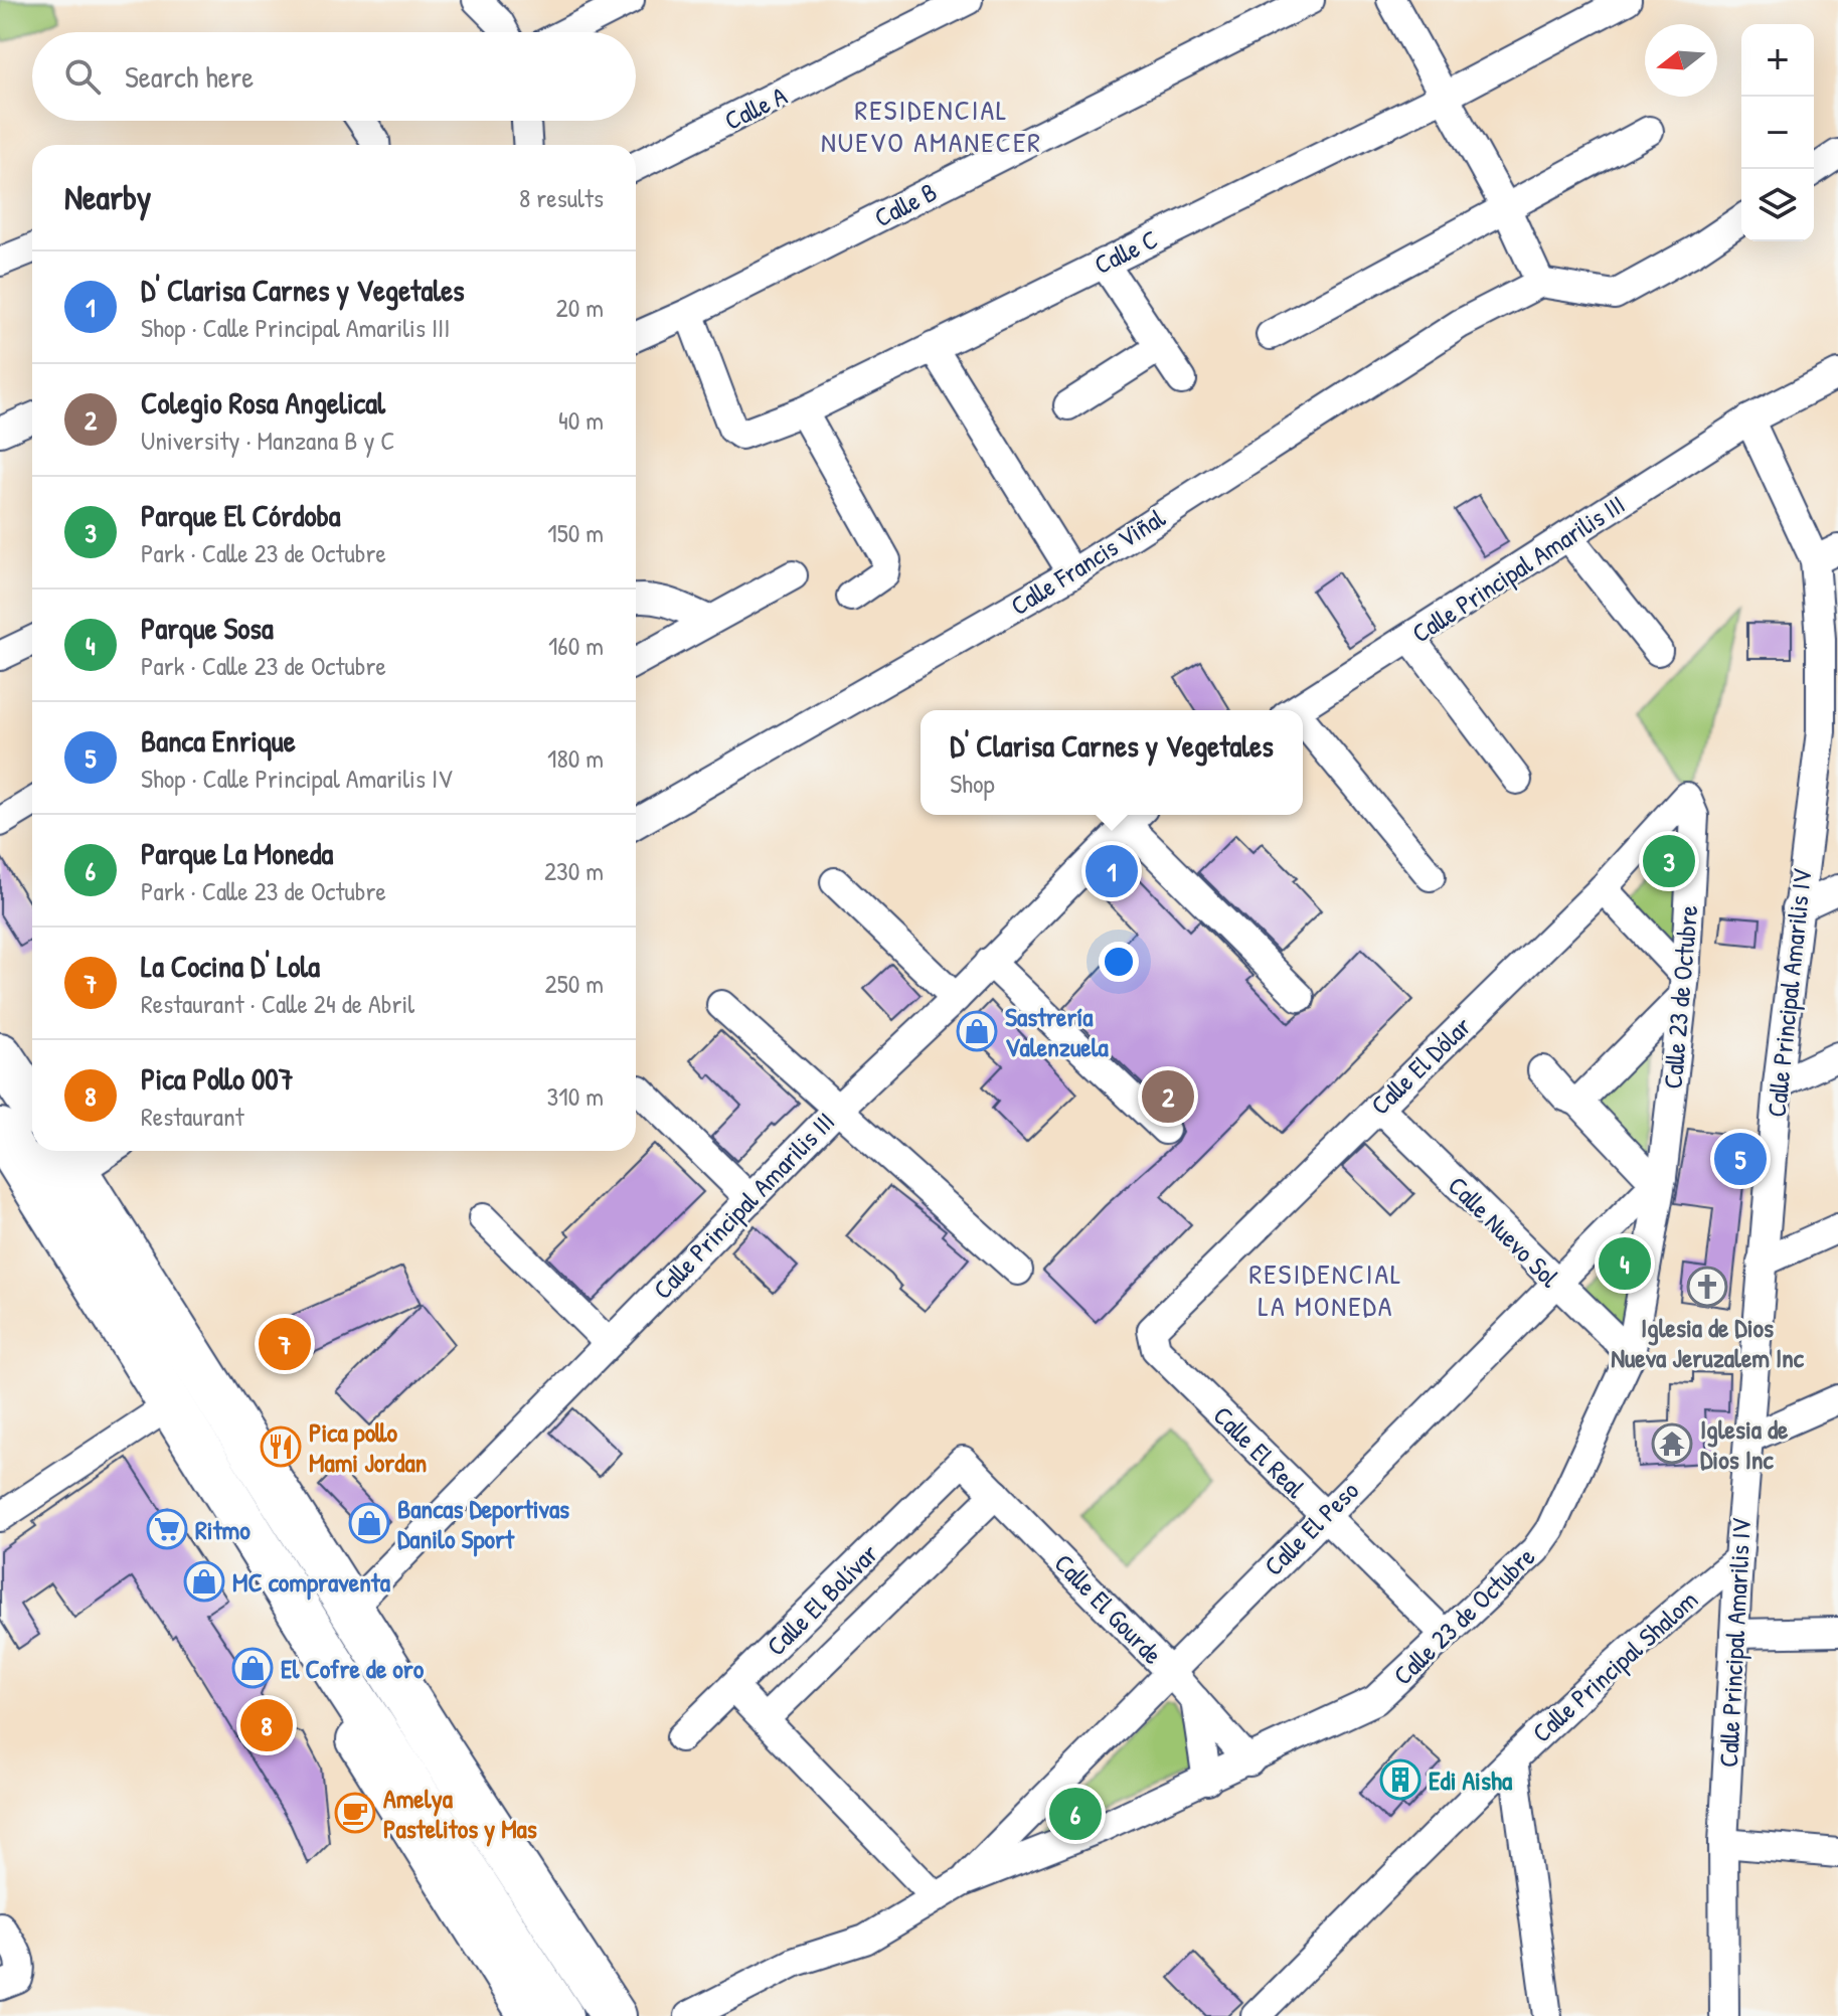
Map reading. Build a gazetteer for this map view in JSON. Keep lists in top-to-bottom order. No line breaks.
{"streets":{"street":["Calle A","Calle B","Calle C","Calle Francis Viñal","Calle Principal Amarilis III","Calle Principal Amarilis IV","Calle 23 de Octubre","Calle El Dólar","Calle Nuevo Sol","Calle El Real","Calle El Peso","Calle El Bolívar","Calle El Gourde","Calle Principal Shalom"]},"crossings":[["Calle B","Calle C"],["Calle Principal Amarilis III","Calle Principal Amarilis IV"],["Calle Principal Amarilis IV","Calle Principal Shalom"],["Calle 23 de Octubre","Calle El Dólar"],["Calle 23 de Octubre","Calle Nuevo Sol"],["Calle 23 de Octubre","Calle El Real"],["Calle 23 de Octubre","Calle El Peso"],["Calle 23 de Octubre","Calle El Gourde"],["Calle El Dólar","Calle Nuevo Sol"],["Calle El Dólar","Calle El Real"],["Calle Nuevo Sol","Calle El Peso"],["Calle El Real","Calle El Peso"],["Calle El Peso","Calle El Gourde"],["Calle El Bolívar","Calle El Gourde"]],"districts":["RESIDENCIAL NUEVO AMANECER","RESIDENCIAL LA MONEDA"],"places":{"shop":["Sastrería Valenzuela","Bancas Deportivas Danilo Sport","MC compraventa","El Cofre de oro"],"church":["Iglesia de Dios Nueva Jeruzalem Inc"],"temple":["Iglesia de Dios Inc"],"restaurant":["Pica pollo Mami Jordan"],"supermarket":["Ritmo"],"building":["Edi Aisha"],"cafe":["Amelya Pastelitos y Mas"]},"north":"left","page":{"map_buttons":["+","−"],"search":"Search here","heading":["Nearby","8 results"],"list":[{"mark":"1","name":"D' Clarisa Carnes y Vegetales","note":"Shop · Calle Principal Amarilis III","value":"20 m"},{"mark":"2","name":"Colegio Rosa Angelical","note":"University · Manzana B y C","value":"40 m"},{"mark":"3","name":"Parque El Córdoba","note":"Park · Calle 23 de Octubre","value":"150 m"},{"mark":"4","name":"Parque Sosa","note":"Park · Calle 23 de Octubre","value":"160 m"},{"mark":"5","name":"Banca Enrique","note":"Shop · Calle Principal Amarilis IV","value":"180 m"},{"mark":"6","name":"Parque La Moneda","note":"Park · Calle 23 de Octubre","value":"230 m"},{"mark":"7","name":"La Cocina D' Lola","note":"Restaurant · Calle 24 de Abril","value":"250 m"},{"mark":"8","name":"Pica Pollo 007","note":"Restaurant","value":"310 m"}],"popup":["D' Clarisa Carnes y Vegetales","Shop"],"pins":["3","1","2","5","4","7","8","6"]}}
